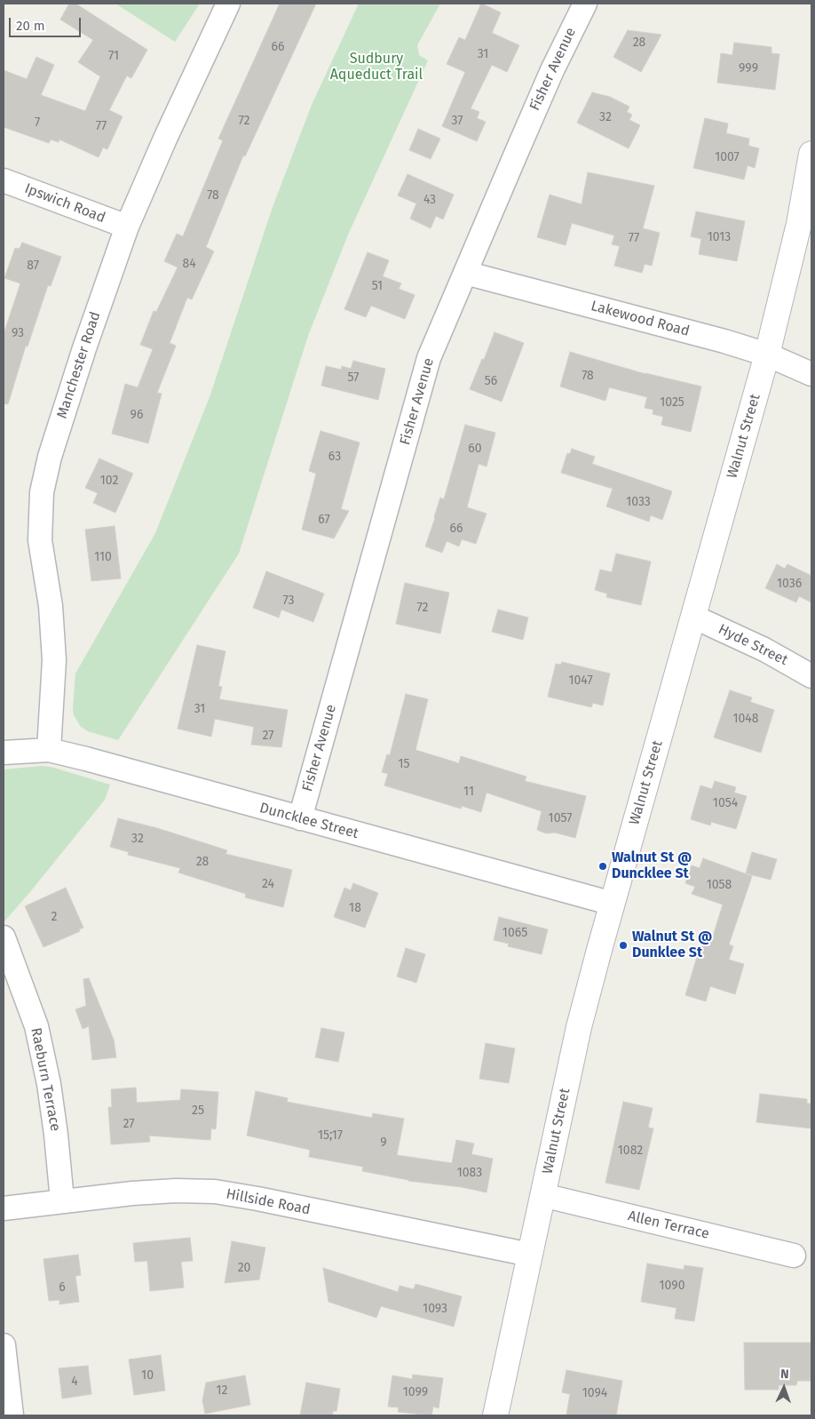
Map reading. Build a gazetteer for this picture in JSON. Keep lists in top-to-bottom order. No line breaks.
{"streets":{"main road":["Walnut Street"],"street":["Fisher Avenue","Ipswich Road","Lakewood Road","Manchester Road","Hyde Street","Duncklee Street","Raeburn Terrace","Hillside Road","Allen Terrace"]},"crossings":[["Fisher Avenue","Lakewood Road"],["Fisher Avenue","Duncklee Street"],["Ipswich Road","Manchester Road"],["Lakewood Road","Walnut Street"],["Manchester Road","Duncklee Street"],["Walnut Street","Hyde Street"],["Walnut Street","Duncklee Street"],["Walnut Street","Hillside Road"],["Walnut Street","Allen Terrace"],["Raeburn Terrace","Hillside Road"]],"parks":["Sudbury Aqueduct Trail"],"places":["Walnut St @ Duncklee St","Walnut St @ Dunklee St"],"house_numbers":["28","66","31","71","999","32","72","37","7","77","1007","78","43","1013","77","84","87","51","93","78","57","56","1025","96","60","63","102","1033","67","66","110","1036","73","72","1047","31","1048","27","15","11","1054","1057","32","28","24","1058","18","2","1065","25","27","15;17","9","1082","1083","20","1090","6","1093","10","4","12","1099","1094"],"scale_bar":"20 m","north":"top"}
